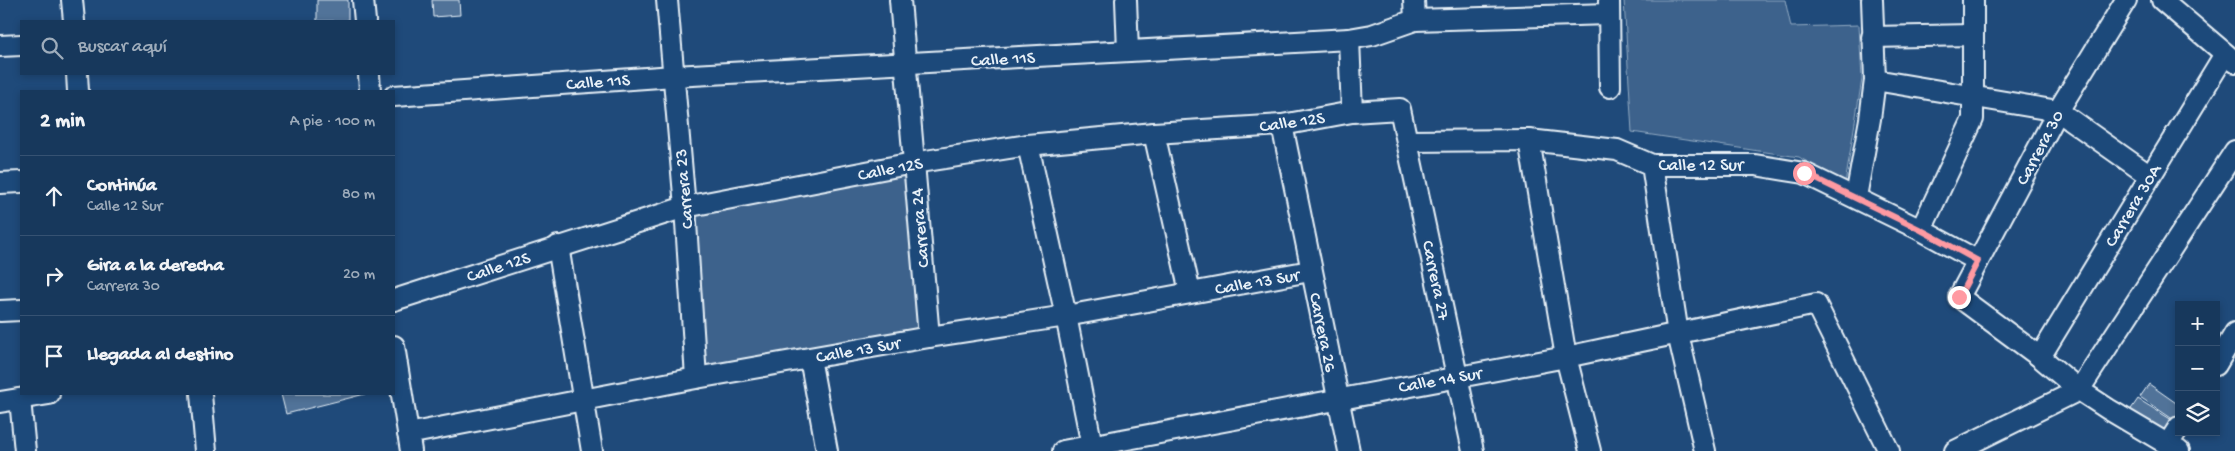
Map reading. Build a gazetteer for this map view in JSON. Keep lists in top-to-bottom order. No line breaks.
{"streets":{"street":["Calle 11S","Calle 12S","Carrera 30","Calle 12 Sur","Carrera 23","Carrera 30A","Carrera 24","Carrera 27","Calle 13 Sur","Carrera 26","Calle 14 Sur"]},"crossings":[["Calle 11S","Carrera 23"],["Calle 11S","Carrera 24"],["Calle 12S","Carrera 23"],["Calle 12S","Carrera 24"],["Calle 12S","Carrera 27"],["Calle 12S","Carrera 26"],["Carrera 30","Calle 12 Sur"],["Carrera 30","Carrera 30A"],["Calle 12 Sur","Carrera 27"],["Carrera 23","Calle 13 Sur"],["Carrera 24","Calle 13 Sur"],["Carrera 27","Calle 14 Sur"],["Calle 13 Sur","Carrera 26"],["Carrera 26","Calle 14 Sur"]],"page":{"search":"Buscar aquí","heading":["2 min","A pie · 100 m"],"list":[["Continúa","Calle 12 Sur","80 m"],["Gira a la derecha","Carrera 30","20 m"],"Llegada al destino"],"map_buttons":["+","−"]}}
